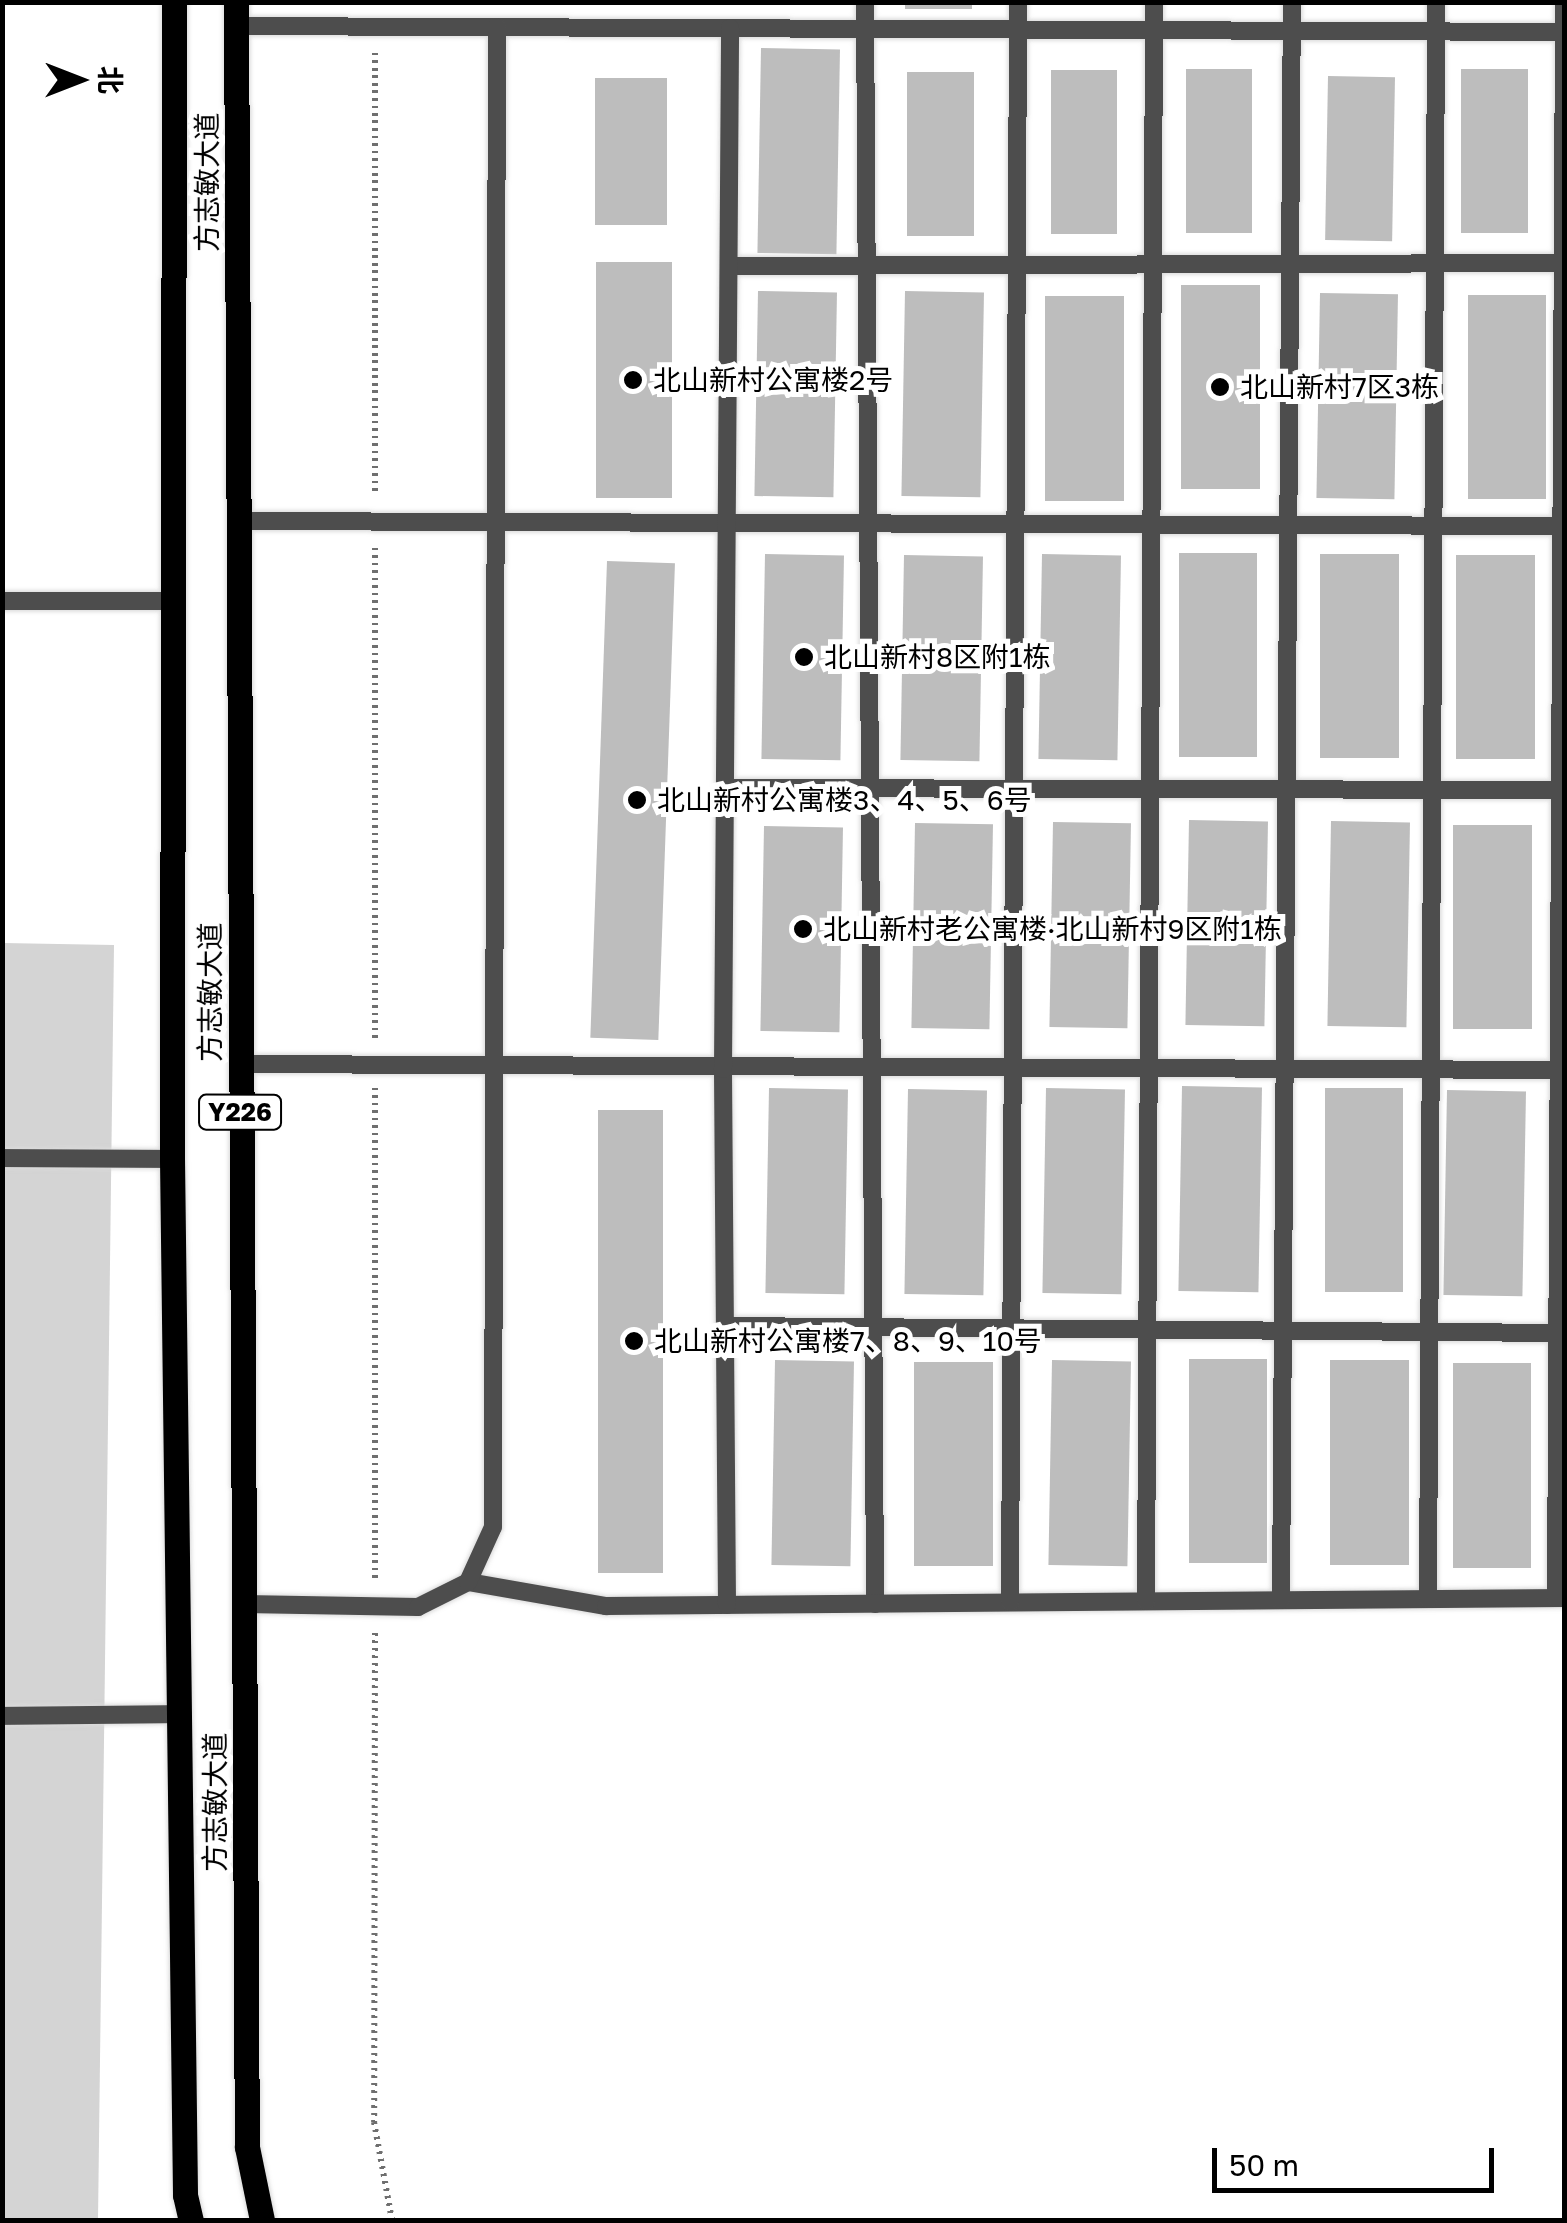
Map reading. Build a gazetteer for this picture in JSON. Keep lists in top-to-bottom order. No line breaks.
{"streets":{"main road":["方志敏大道","Y226"]},"places":["北山新村公寓楼2号","北山新村7区3栋","北山新村8区附1栋","北山新村公寓楼3、4、5、6号","北山新村老公寓楼·北山新村9区附1栋","北山新村公寓楼7、8、9、10号"],"scale_bar":"50 m","north":"right"}
